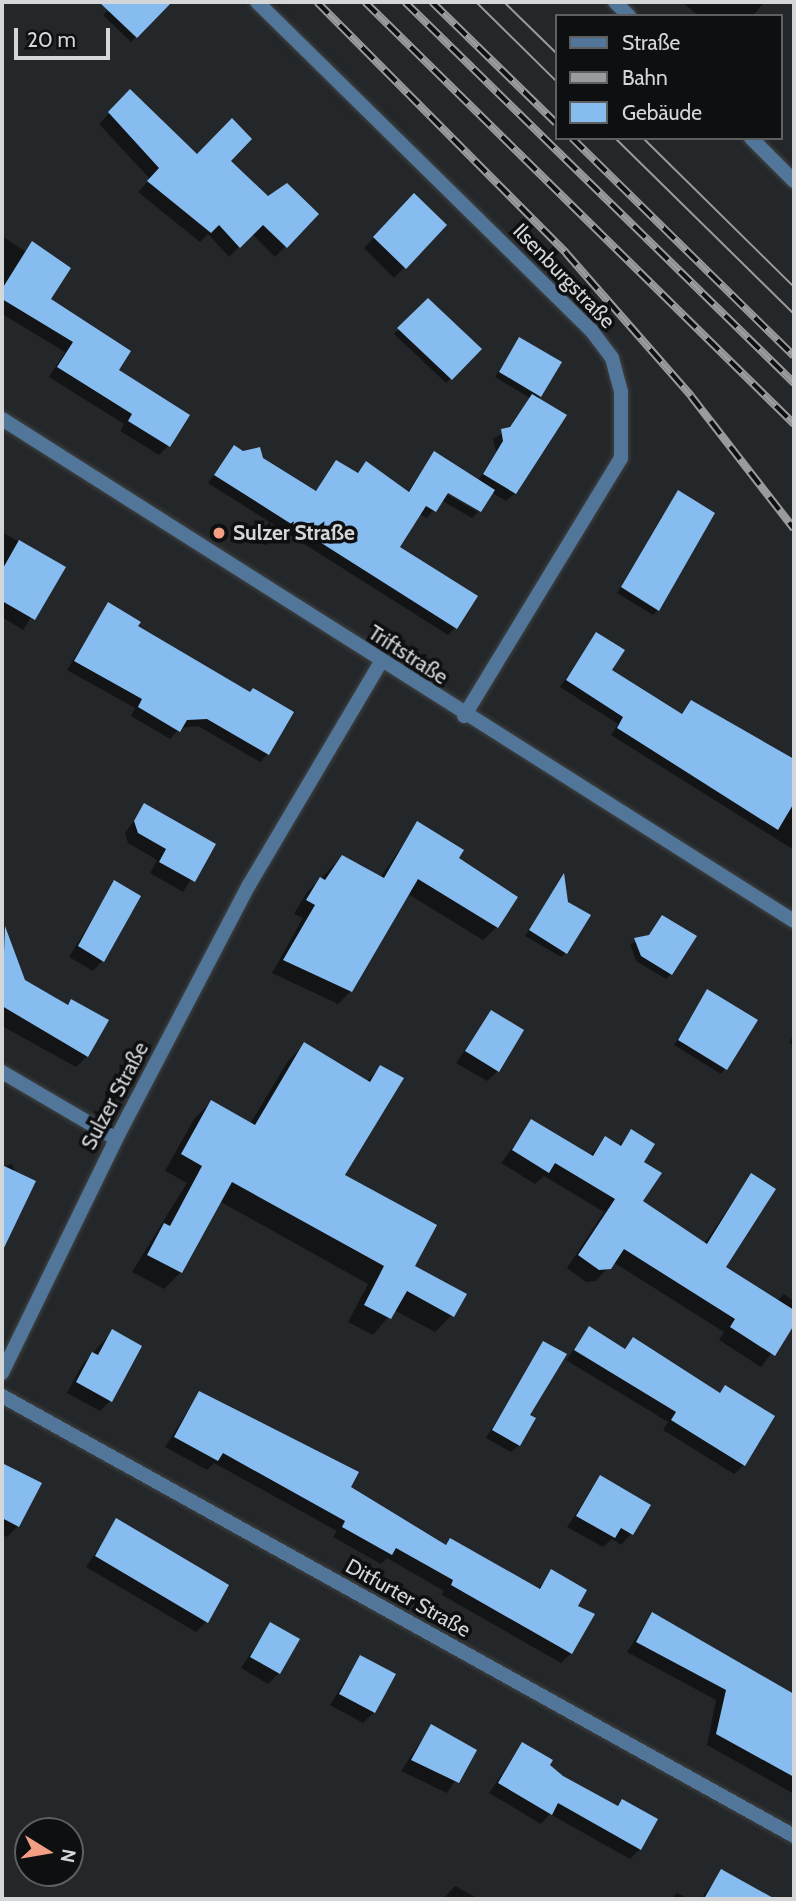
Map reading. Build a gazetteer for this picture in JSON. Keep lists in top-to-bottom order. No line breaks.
{"streets":{"street":["Ilsenburgstraße","Triftstraße","Sulzer Straße","Ditfurter Straße"]},"crossings":[["Ilsenburgstraße","Triftstraße"],["Triftstraße","Sulzer Straße"]],"places":["Sulzer Straße"],"legend":["Straße","Bahn","Gebäude"],"scale_bar":"20 m","north":"right"}
